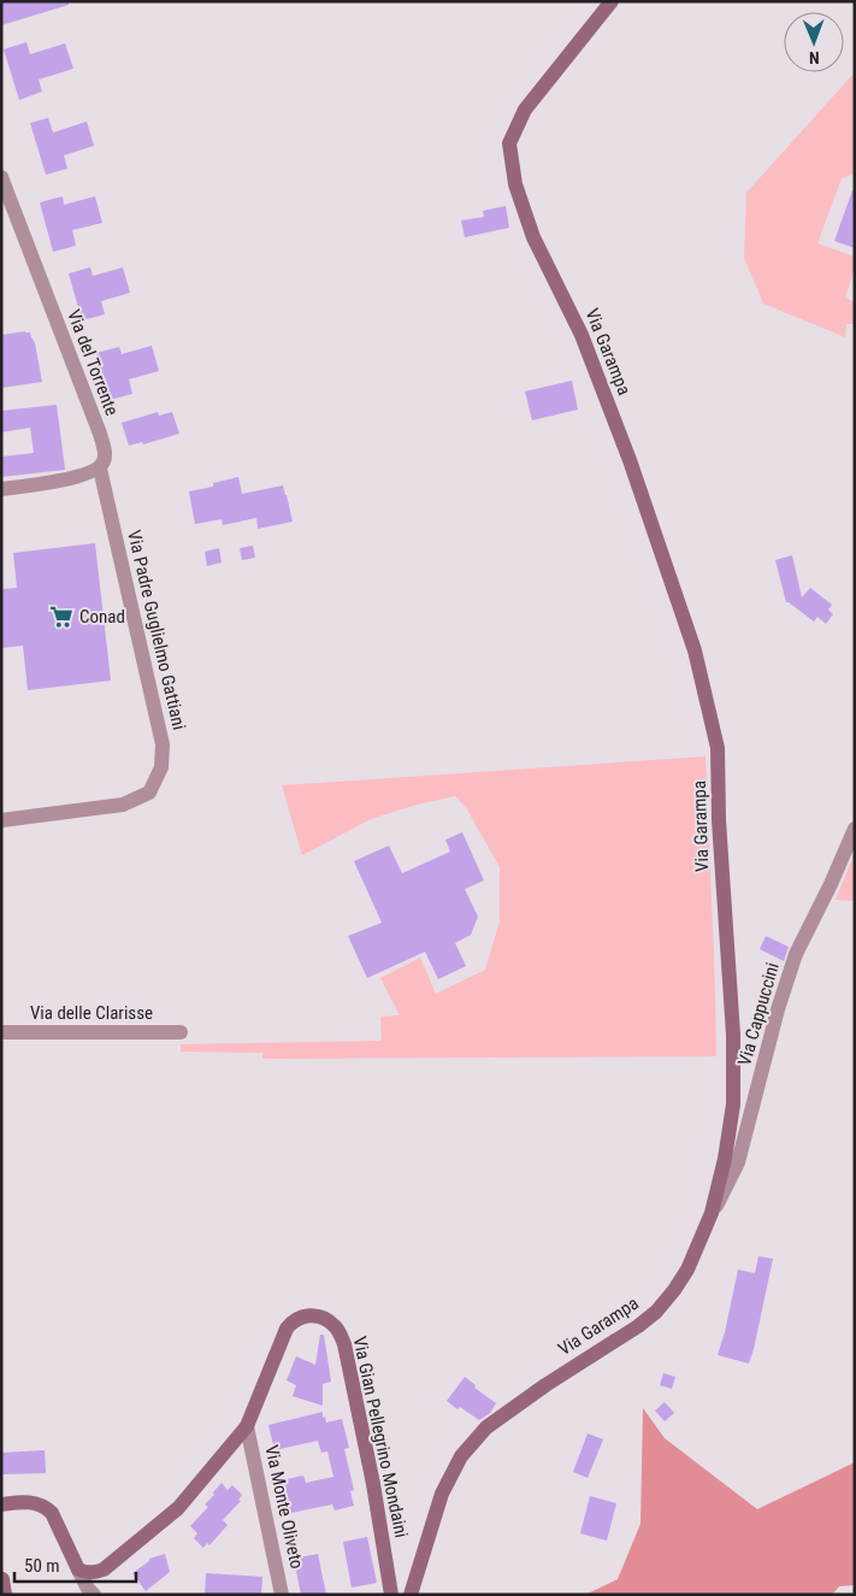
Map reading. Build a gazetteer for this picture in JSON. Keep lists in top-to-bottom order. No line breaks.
{"streets":{"street":["Via Garampa","Via del Torrente","Via Padre Guglielmo Gattiani","Via delle Clarisse","Via Cappuccini","Via Gian Pellegrino Mondaini","Via Monte Oliveto"]},"crossings":[["Via Garampa","Via Cappuccini"],["Via del Torrente","Via Padre Guglielmo Gattiani"],["Via Gian Pellegrino Mondaini","Via Monte Oliveto"]],"places":{"supermarket":["Conad"]},"scale_bar":"50 m","north":"bottom"}
